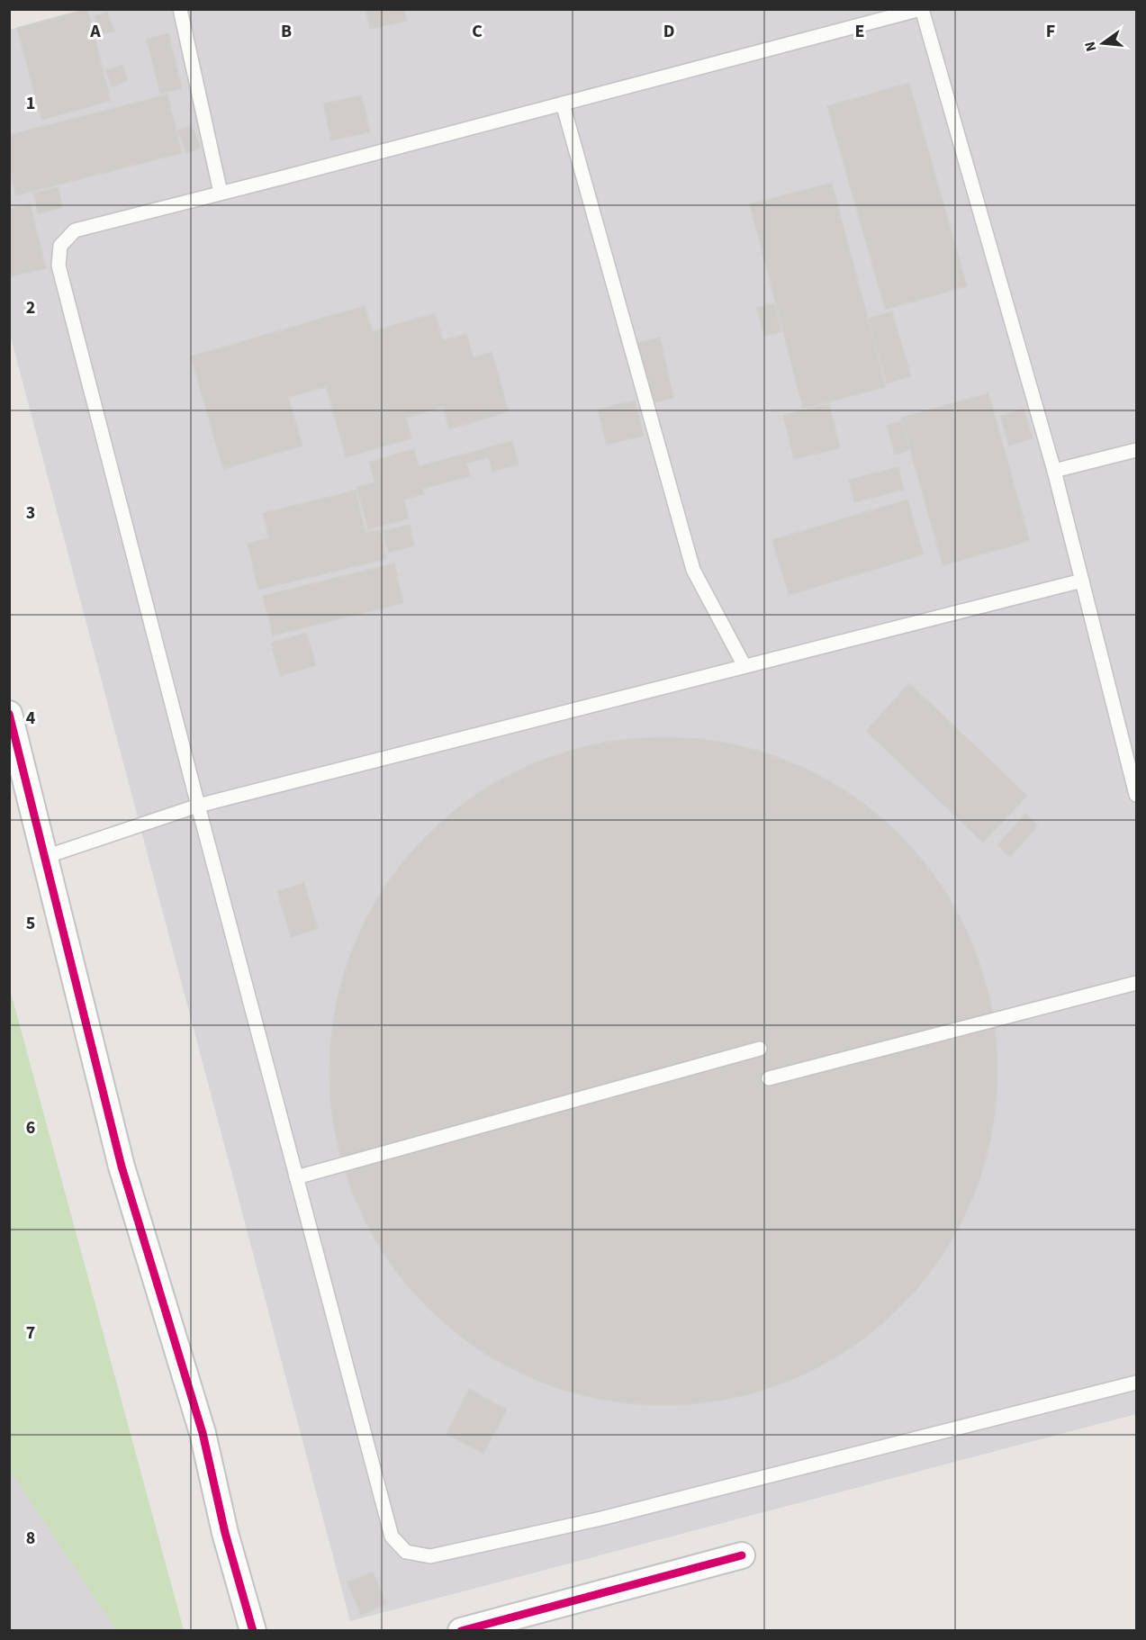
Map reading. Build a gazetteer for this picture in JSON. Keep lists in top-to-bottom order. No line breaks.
{"north":"left","grid":{"columns":["A","B","C","D","E","F"],"rows":["1","2","3","4","5","6","7","8"]}}
